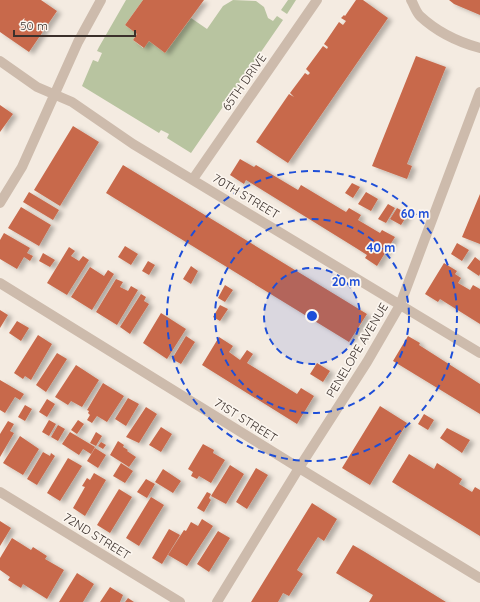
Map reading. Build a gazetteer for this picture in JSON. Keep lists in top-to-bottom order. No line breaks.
{"streets":{"street":["65TH DRIVE","70TH STREET","PENELOPE AVENUE","71ST STREET","72ND STREET"]},"crossings":[["65TH DRIVE","70TH STREET"],["70TH STREET","PENELOPE AVENUE"],["PENELOPE AVENUE","71ST STREET"]],"scale_bar":"50 m","rings":["60 m","40 m","20 m"]}
